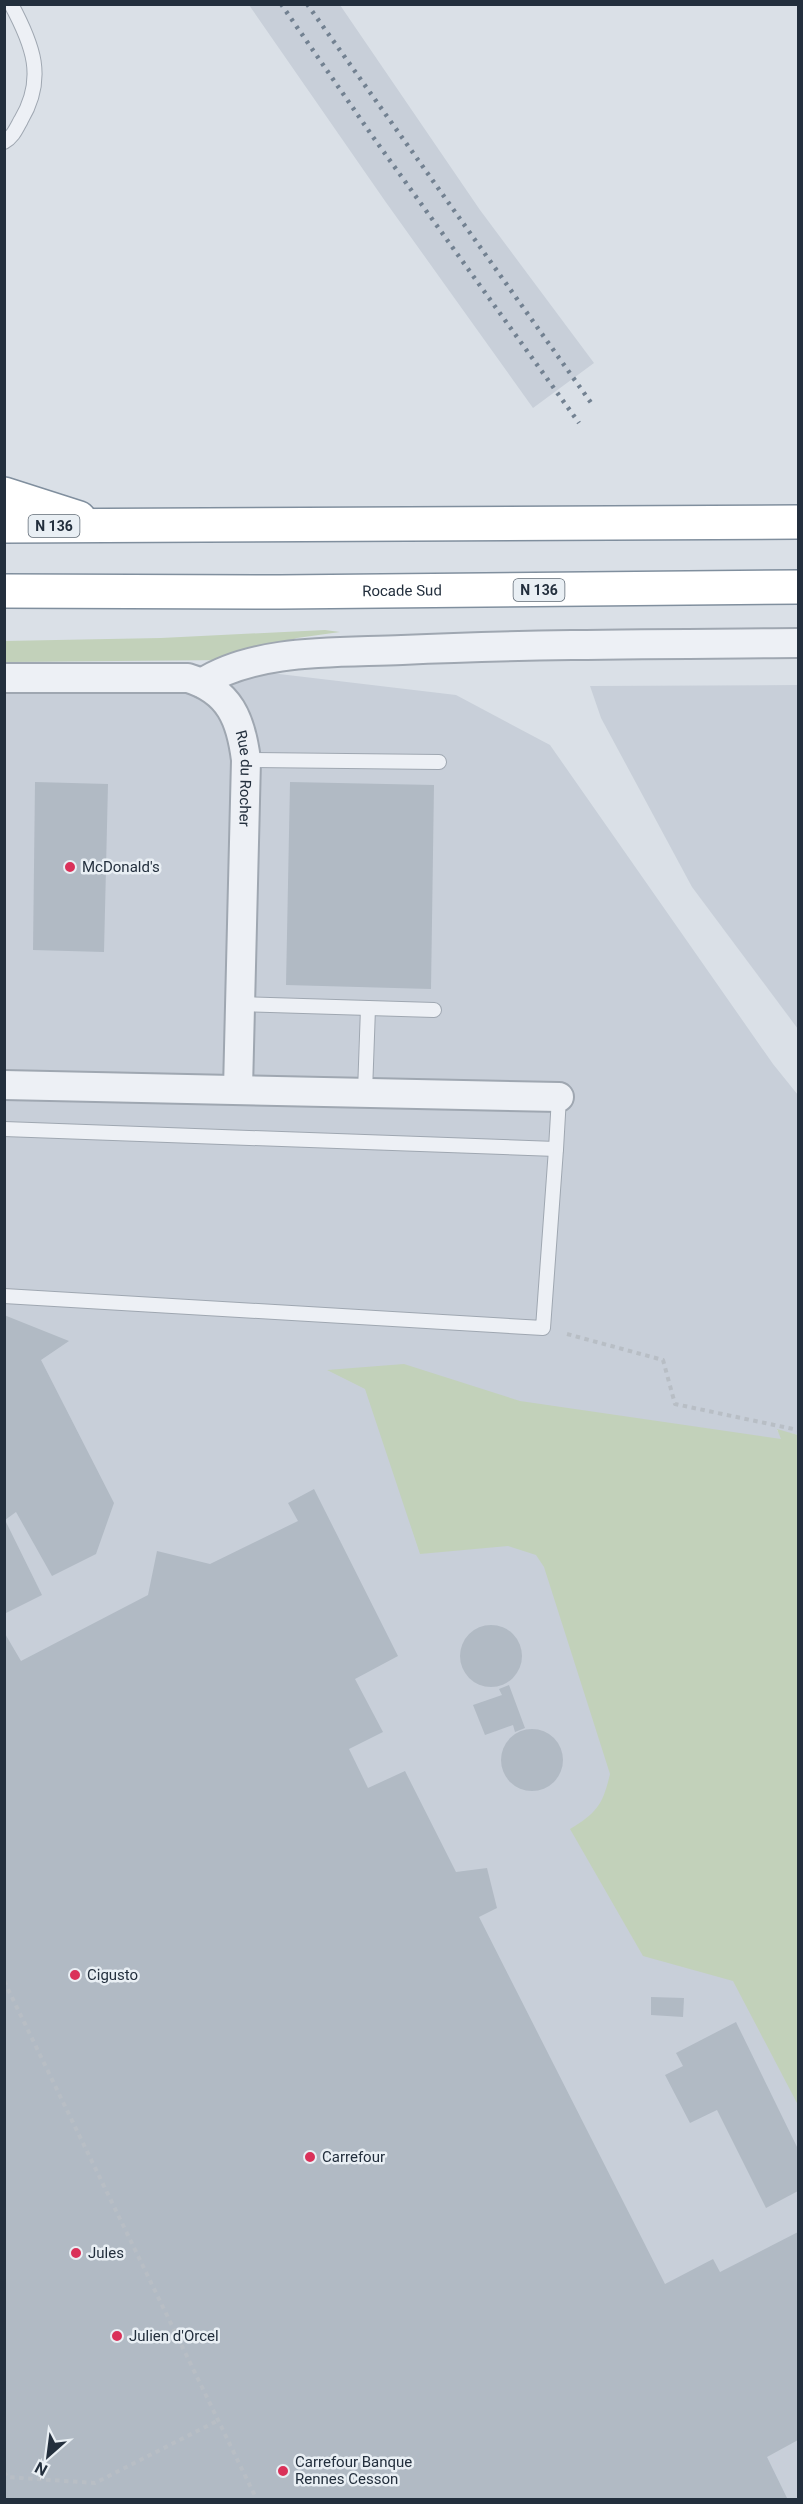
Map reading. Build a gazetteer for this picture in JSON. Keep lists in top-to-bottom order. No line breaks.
{"streets":{"highway":["N 136","Rocade Sud"],"street":["Rue du Rocher"]},"places":["McDonald's","Cigusto","Carrefour","Jules","Julien d'Orcel","Carrefour Banque Rennes Cesson"],"north":"bottom left"}
